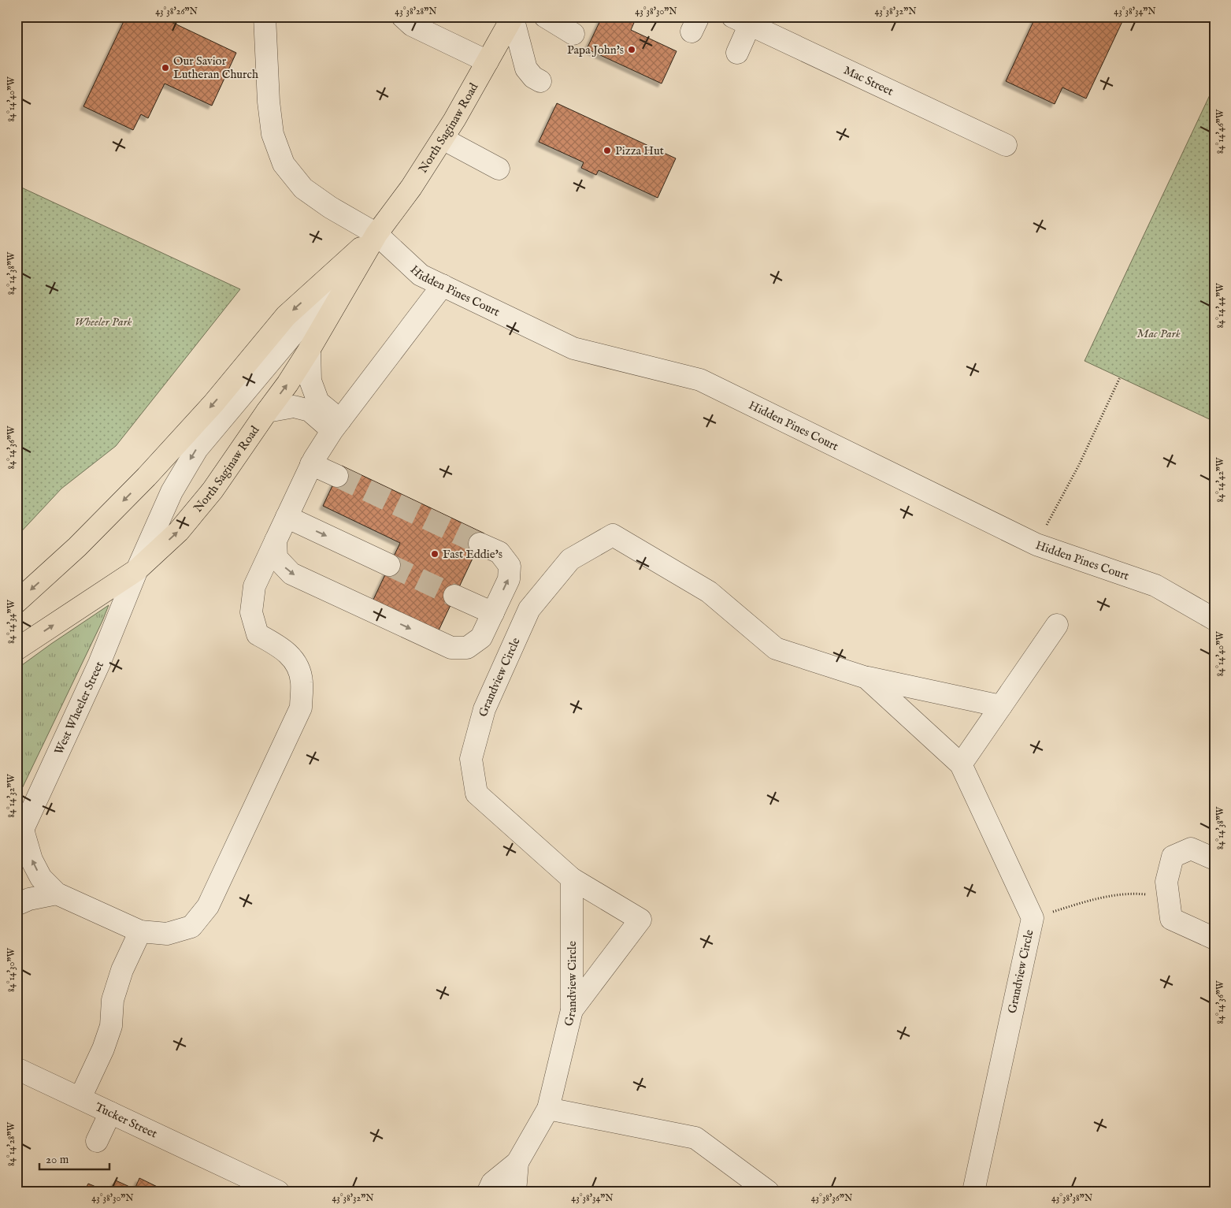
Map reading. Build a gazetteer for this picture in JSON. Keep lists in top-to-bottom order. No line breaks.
{"streets":{"main road":["North Saginaw Road"],"street":["Mac Street","Hidden Pines Court","Grandview Circle","West Wheeler Street","Tucker Street"]},"crossings":[["North Saginaw Road","Hidden Pines Court"],["North Saginaw Road","West Wheeler Street"],["Hidden Pines Court","West Wheeler Street"]],"parks":["Wheeler Park","Mac Park"],"places":["Papa John's","Our Savior Lutheran Church","Pizza Hut","Fast Eddie's"],"scale_bar":"20 m","coordinates":["43°38'26\"N","43°38'28\"N","43°38'30\"N","43°38'32\"N","43°38'34\"N","84°14'40\"W","84°14'46\"W","84°14'38\"W","84°14'44\"W","84°14'36\"W","84°14'42\"W","84°14'34\"W","84°14'32\"W","84°14'30\"W","84°14'28\"W","43°38'36\"N","43°38'38\"N"]}
